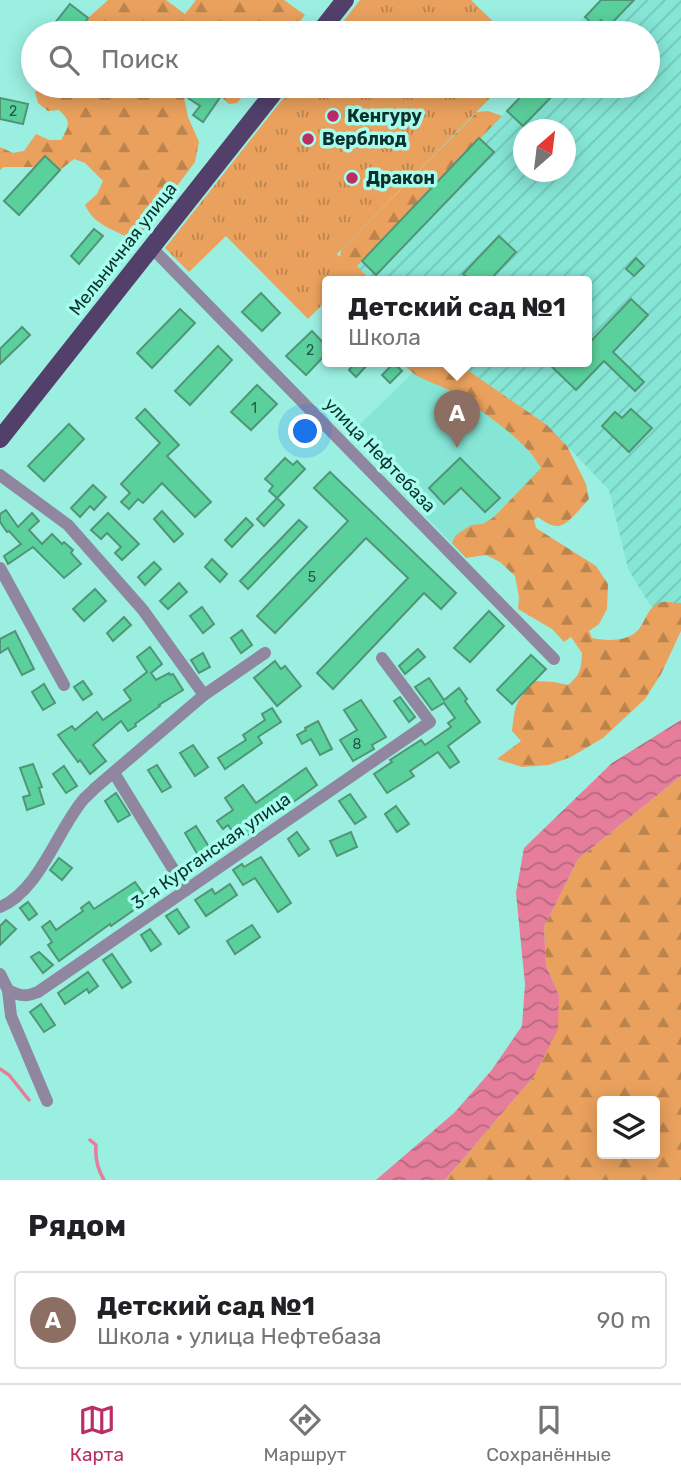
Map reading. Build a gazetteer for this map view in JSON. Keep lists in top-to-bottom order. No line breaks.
{"streets":{"main road":["Мельничная улица"],"street":["улица Нефтебаза","3-я Курганская улица"]},"crossings":[["Мельничная улица","улица Нефтебаза"]],"places":["Кенгуру","Верблюд","Дракон"],"house_numbers":["2","2","1","5","8"],"north":"top right","page":{"search":"Поиск","popup":["Детский сад №1","Школа"],"pins":"A","heading":"Рядом","list":[{"mark":"A","name":"Детский сад №1","note":"Школа · улица Нефтебаза","value":"90 m"}],"nav":["Карта","Маршрут","Сохранённые"]}}
